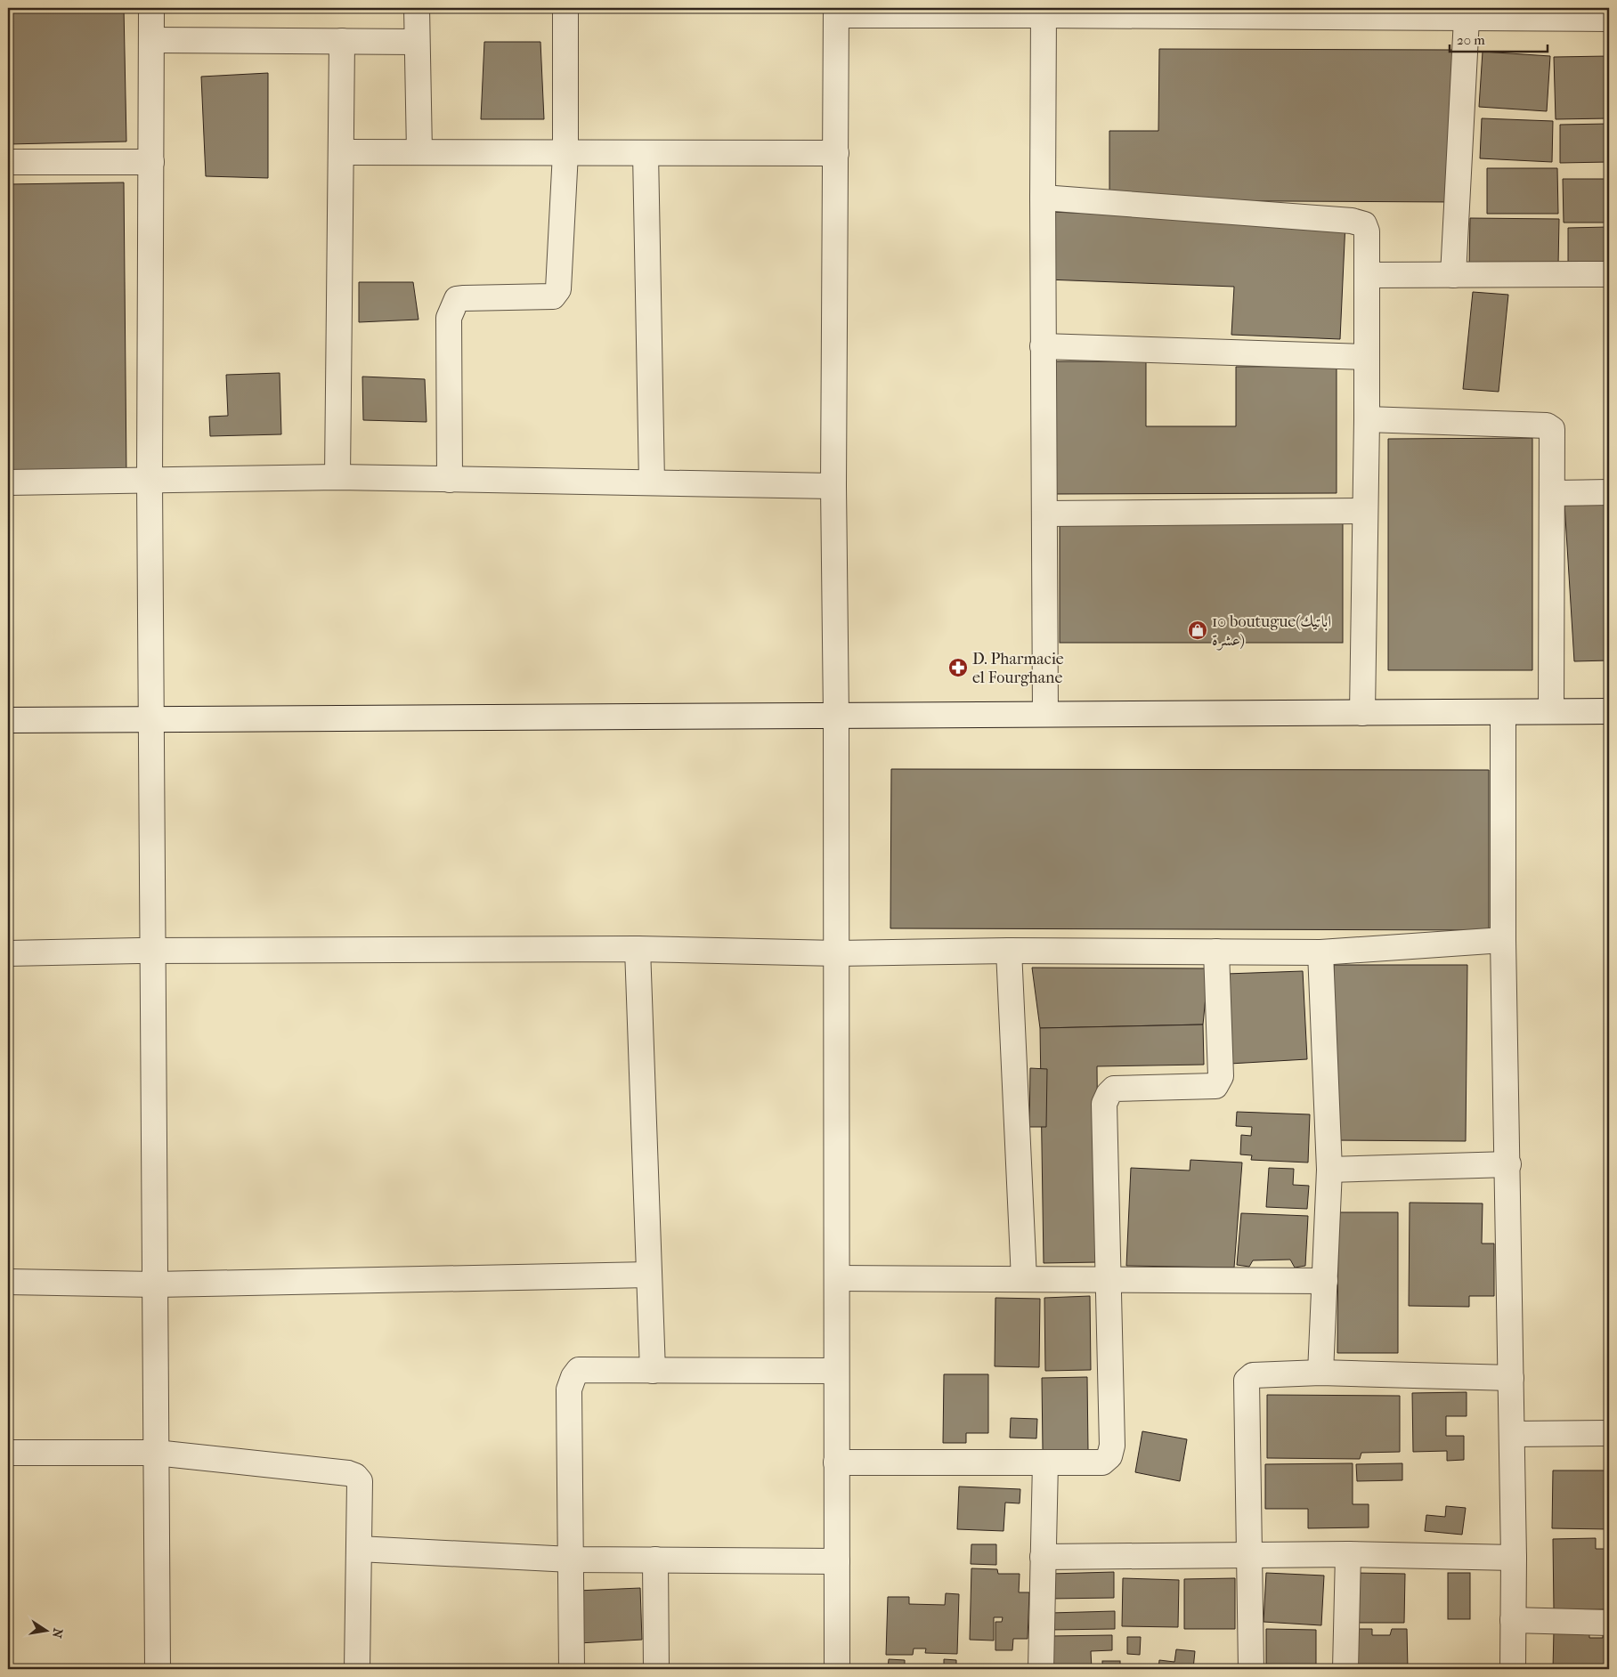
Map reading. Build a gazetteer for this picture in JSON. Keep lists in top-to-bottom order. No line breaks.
{"places":{"shop":["10 boutugue(اباتيك عشرة)"],"pharmacy":["D. Pharmacie el Fourghane"]},"scale_bar":"20 m","north":"right"}
